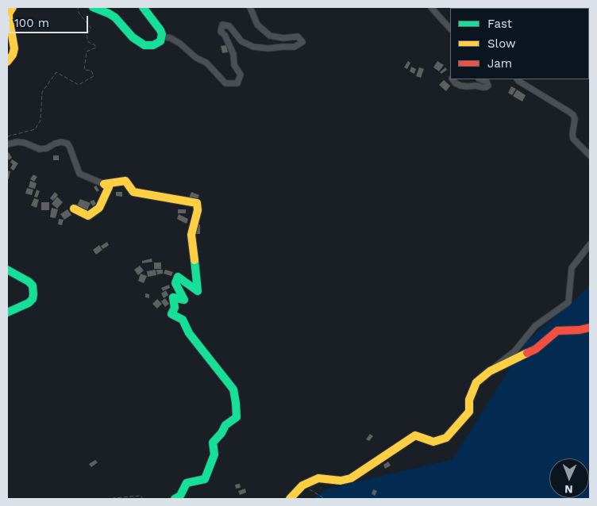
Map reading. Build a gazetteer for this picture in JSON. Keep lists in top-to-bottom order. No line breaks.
{"legend":["Fast","Slow","Jam"],"scale_bar":"100 m","north":"bottom"}
